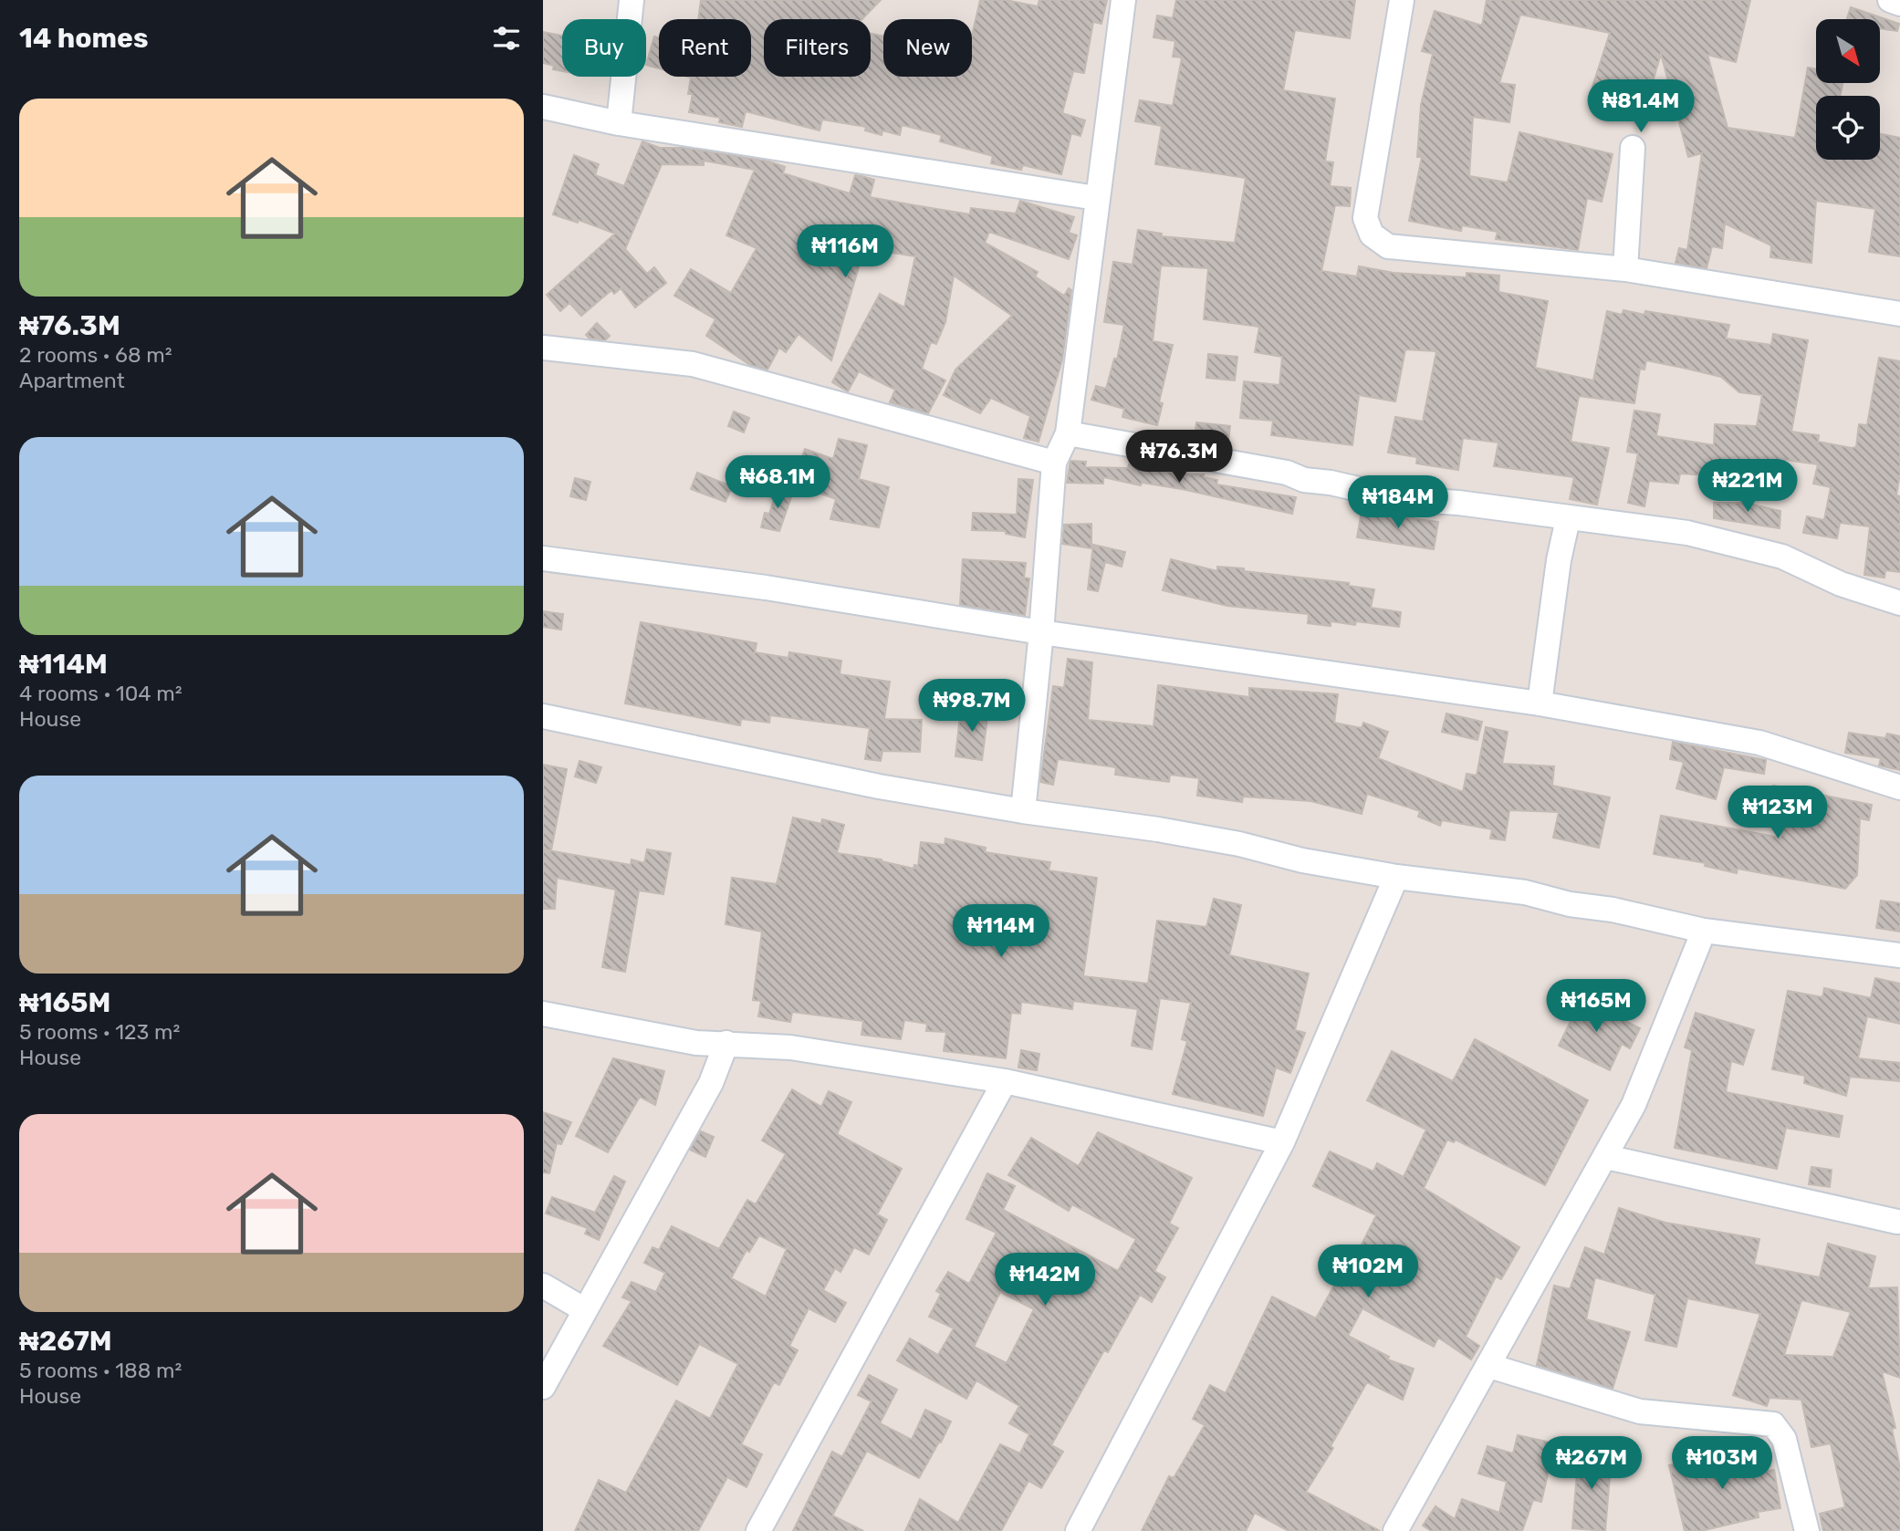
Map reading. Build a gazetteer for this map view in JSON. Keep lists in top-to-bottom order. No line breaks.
{"north":"bottom right","page":{"heading":"14 homes","chip":["Buy","Rent","Filters","New"],"list":[{"name":"₦76.3M","note":"2 rooms · 68 m² · Apartment"},{"name":"₦114M","note":"4 rooms · 104 m² · House"},{"name":"₦165M","note":"5 rooms · 123 m² · House"},{"name":"₦267M","note":"5 rooms · 188 m² · House"}],"price":["₦81.4M","₦116M","₦76.3M","₦68.1M","₦221M","₦184M","₦98.7M","₦123M","₦114M","₦165M","₦102M","₦142M","₦267M","₦103M"]}}
